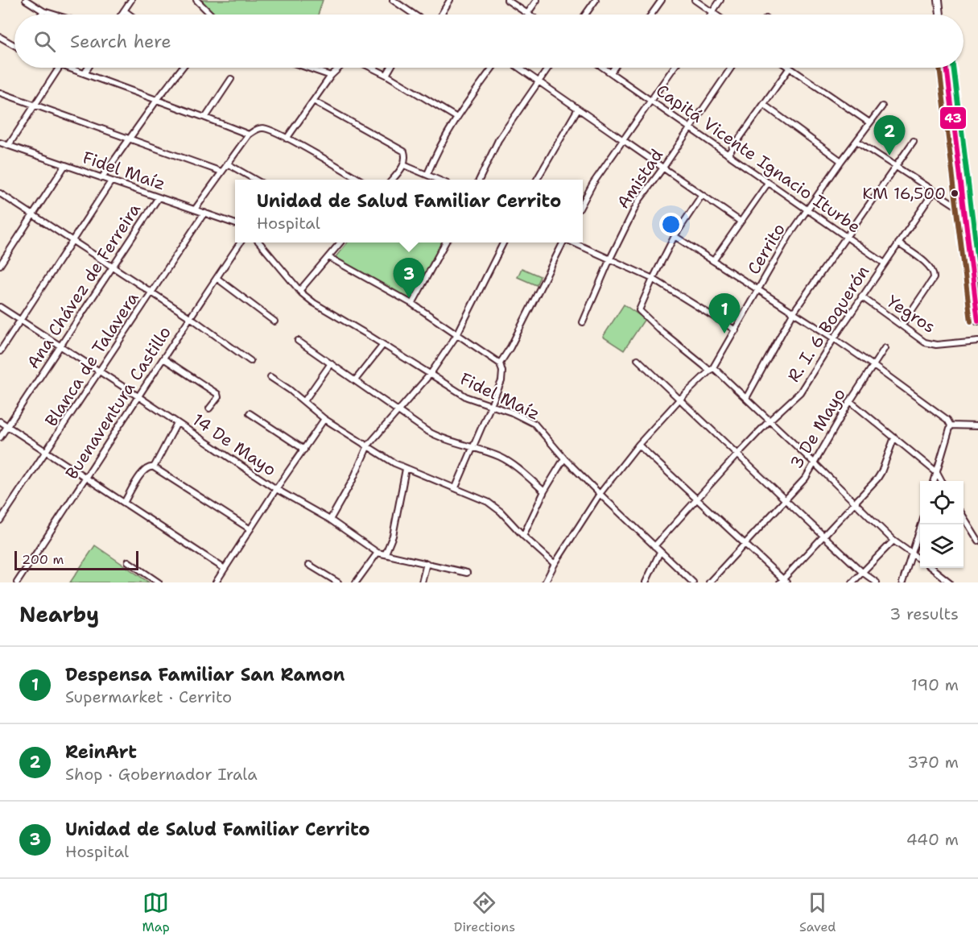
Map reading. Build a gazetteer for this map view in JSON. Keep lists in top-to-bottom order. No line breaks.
{"streets":{"street":["Capitá Vicente Ignacio Iturbe","Fidel Maíz","Amistad","Cerrito","Ana Chávez de Ferreira","Yegros","R. I. 6 Boquerón","Blanca de Talavera","Buenaventura Castillo","3 De Mayo","14 De Mayo"]},"crossings":[["Capitá Vicente Ignacio Iturbe","Amistad"],["Capitá Vicente Ignacio Iturbe","Cerrito"],["Capitá Vicente Ignacio Iturbe","R. I. 6 Boquerón"],["Fidel Maíz","Cerrito"],["Fidel Maíz","Ana Chávez de Ferreira"],["Fidel Maíz","R. I. 6 Boquerón"],["Fidel Maíz","Blanca de Talavera"],["Ana Chávez de Ferreira","14 De Mayo"],["Yegros","R. I. 6 Boquerón"],["Blanca de Talavera","14 De Mayo"],["Buenaventura Castillo","14 De Mayo"]],"places":["KM 16,500"],"lines":["transit line 43"],"scale_bar":"200 m","page":{"search":"Search here","pins":["2","3","1"],"popup":["Unidad de Salud Familiar Cerrito","Hospital"],"scale":"200 m","heading":["Nearby","3 results"],"list":[{"mark":"1","name":"Despensa Familiar San Ramon","note":"Supermarket · Cerrito","value":"190 m"},{"mark":"2","name":"ReinArt","note":"Shop · Gobernador Irala","value":"370 m"},{"mark":"3","name":"Unidad de Salud Familiar Cerrito","note":"Hospital","value":"440 m"}],"nav":["Map","Directions","Saved"]}}
